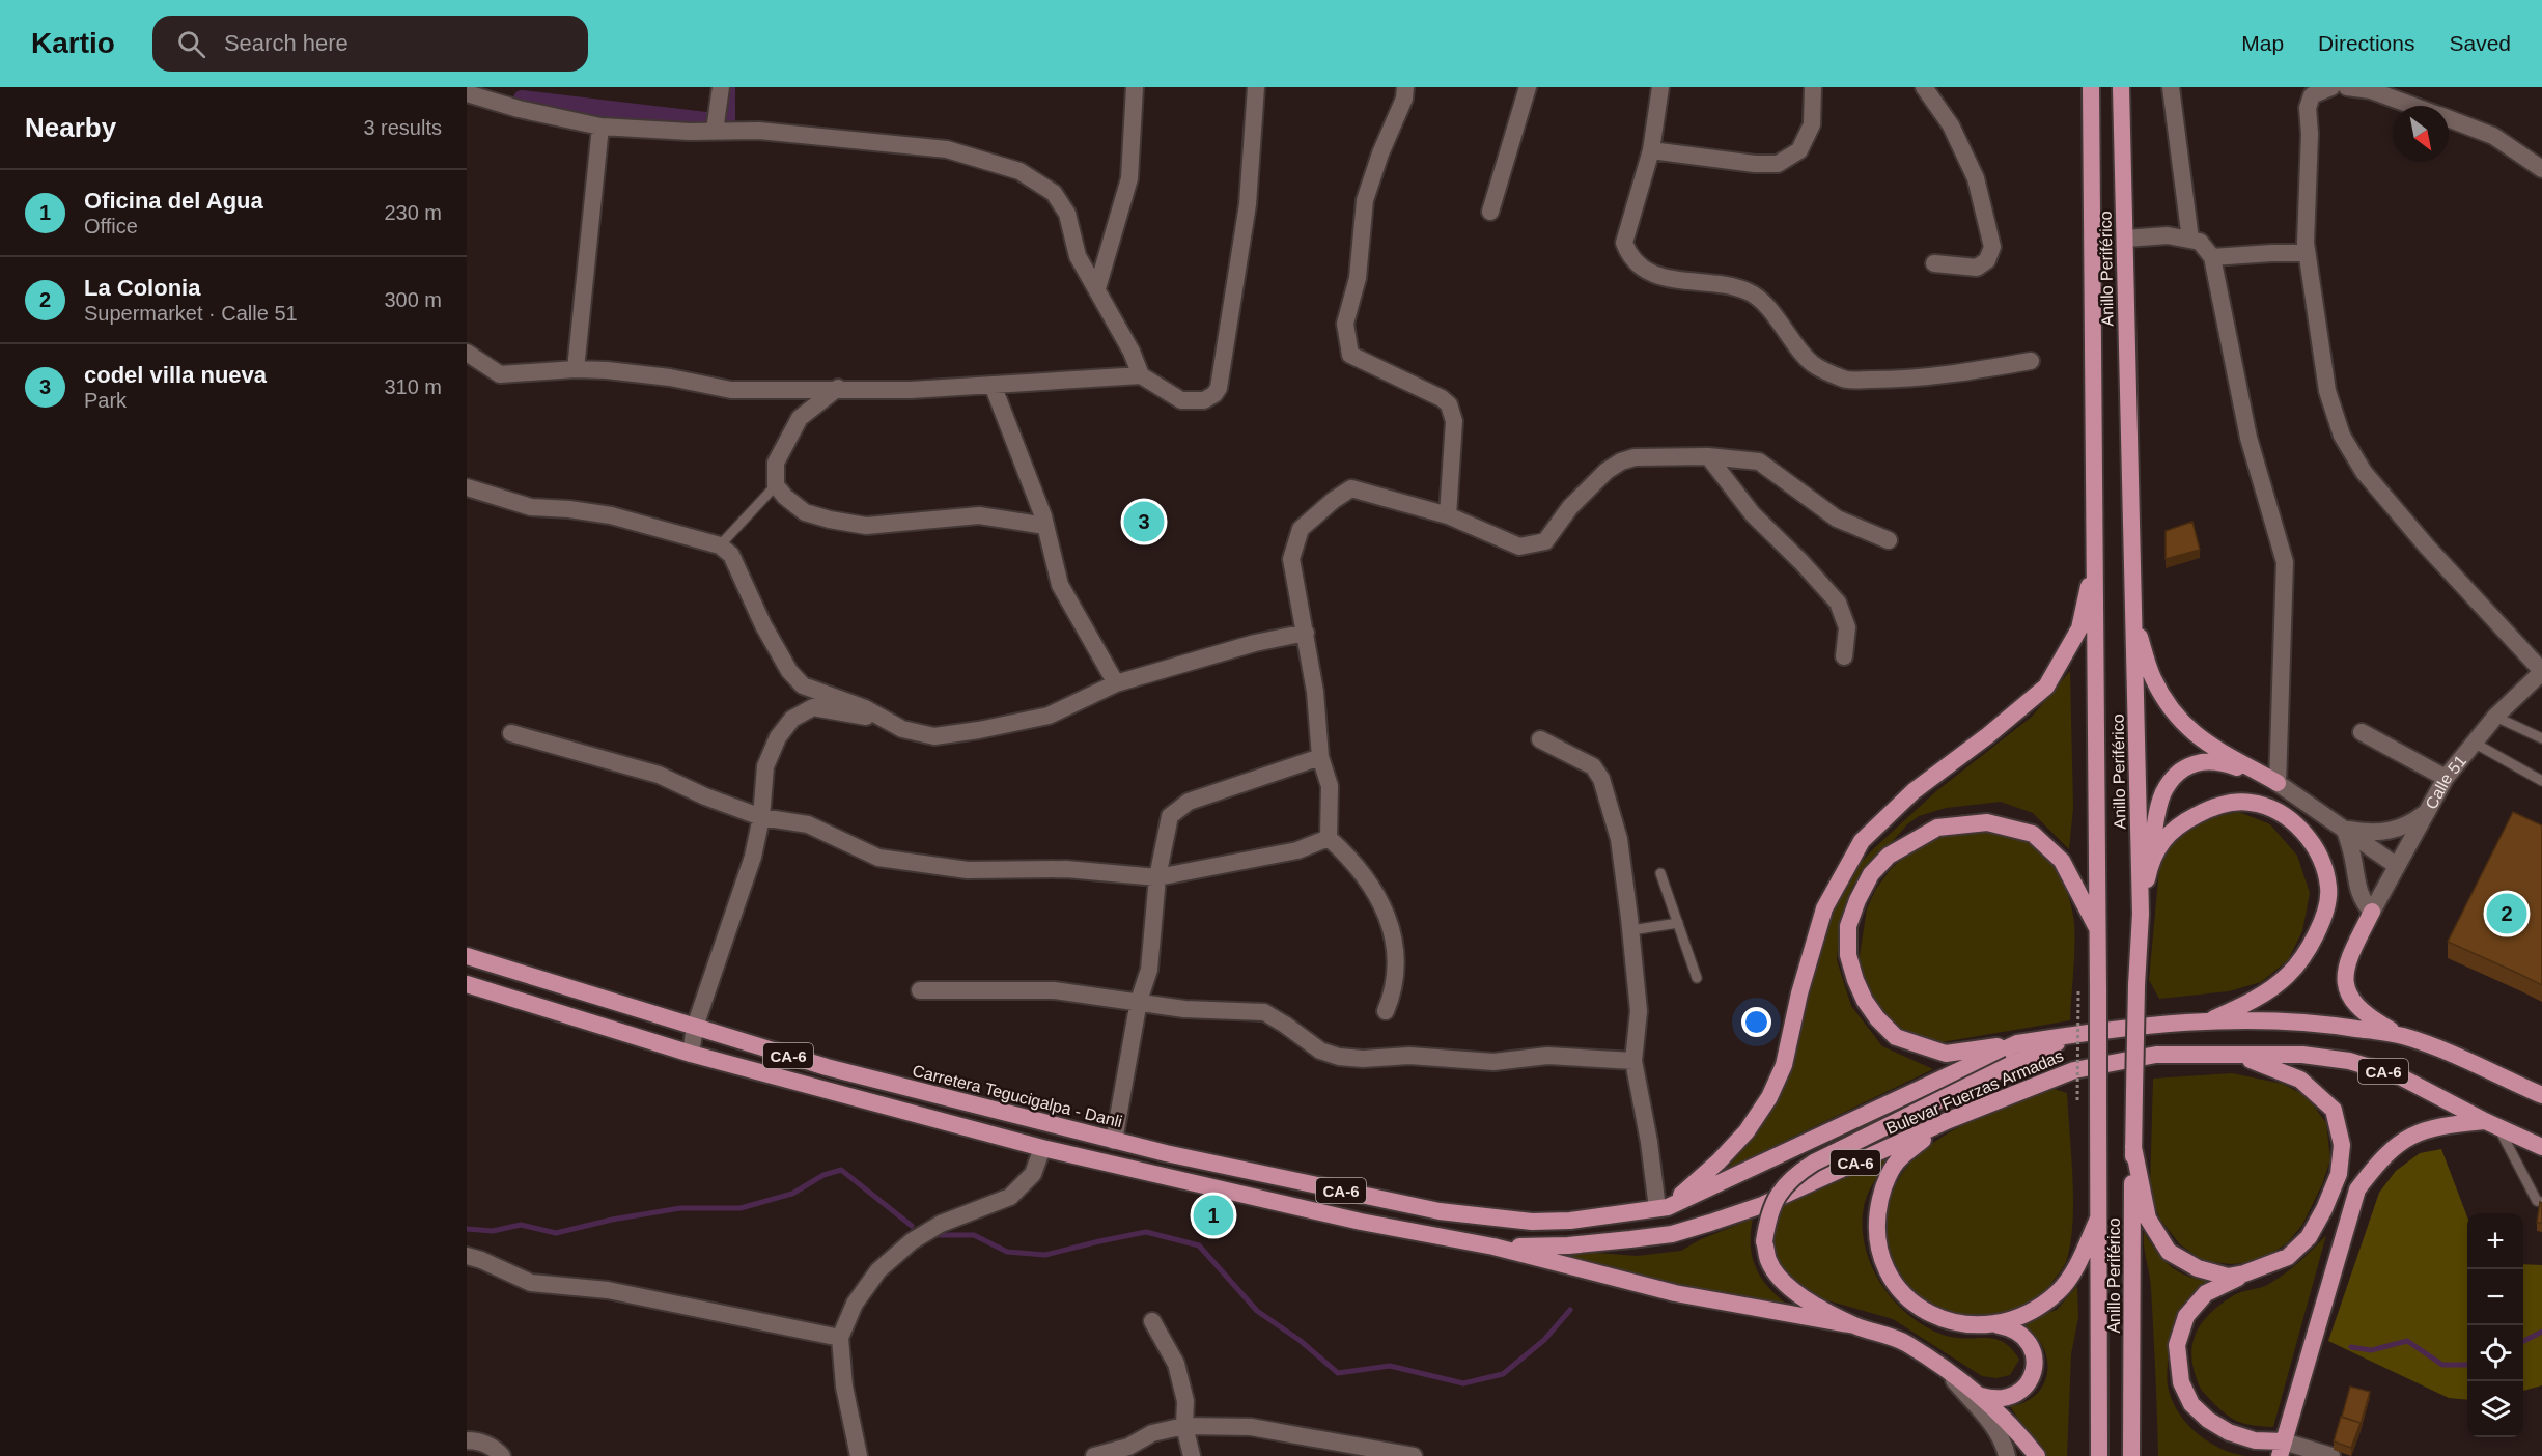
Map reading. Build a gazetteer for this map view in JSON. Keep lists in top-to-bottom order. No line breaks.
{"streets":{"highway":["Anillo Periférico","CA-6","Bulevar Fuerzas Armadas","Carretera Tegucigalpa - Danli"],"street":["Calle 51"]},"crossings":[["CA-6","Bulevar Fuerzas Armadas"],["Bulevar Fuerzas Armadas","Carretera Tegucigalpa - Danli"]],"north":"bottom right","page":{"header":"Kartio","search":"Search here","nav":["Map","Directions","Saved"],"heading":["Nearby","3 results"],"list":[{"mark":"1","name":"Oficina del Agua","note":"Office","value":"230 m"},{"mark":"2","name":"La Colonia","note":"Supermarket · Calle 51","value":"300 m"},{"mark":"3","name":"codel villa nueva","note":"Park","value":"310 m"}],"pins":["3","2","1"],"map_buttons":["+","−"]}}
